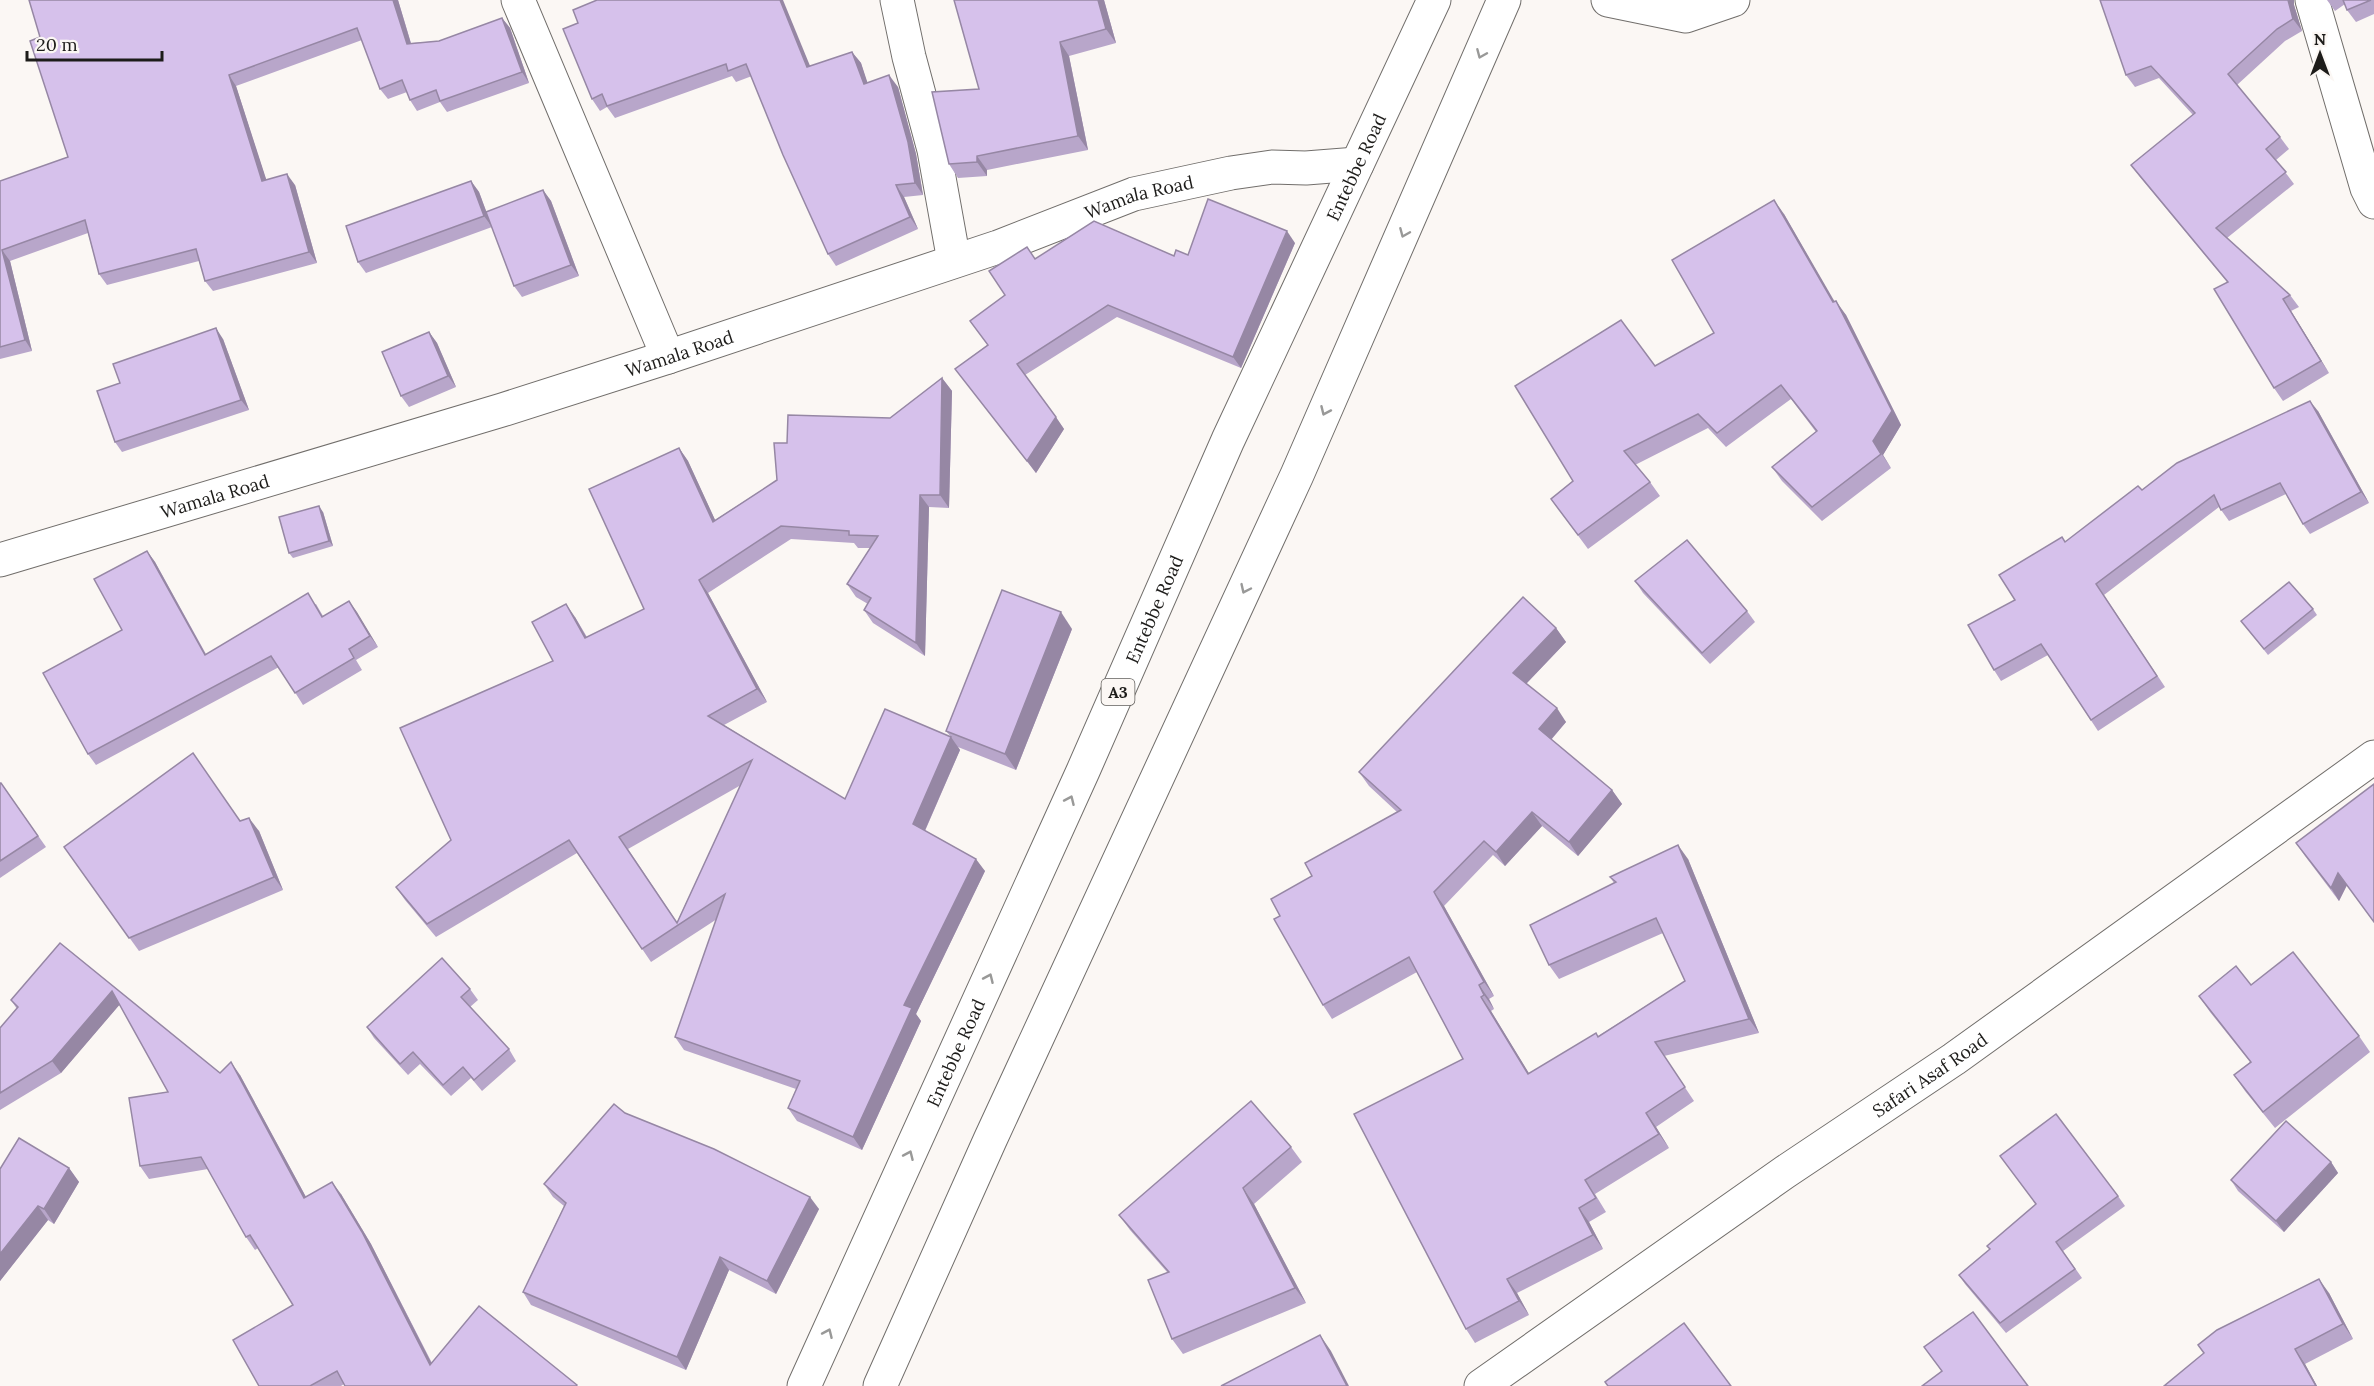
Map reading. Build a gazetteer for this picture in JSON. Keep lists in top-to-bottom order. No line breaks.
{"streets":{"street":["Entebbe Road","Wamala Road","A3","Safari Asaf Road"]},"crossings":[["Entebbe Road","Wamala Road"]],"scale_bar":"20 m","north":"top"}
